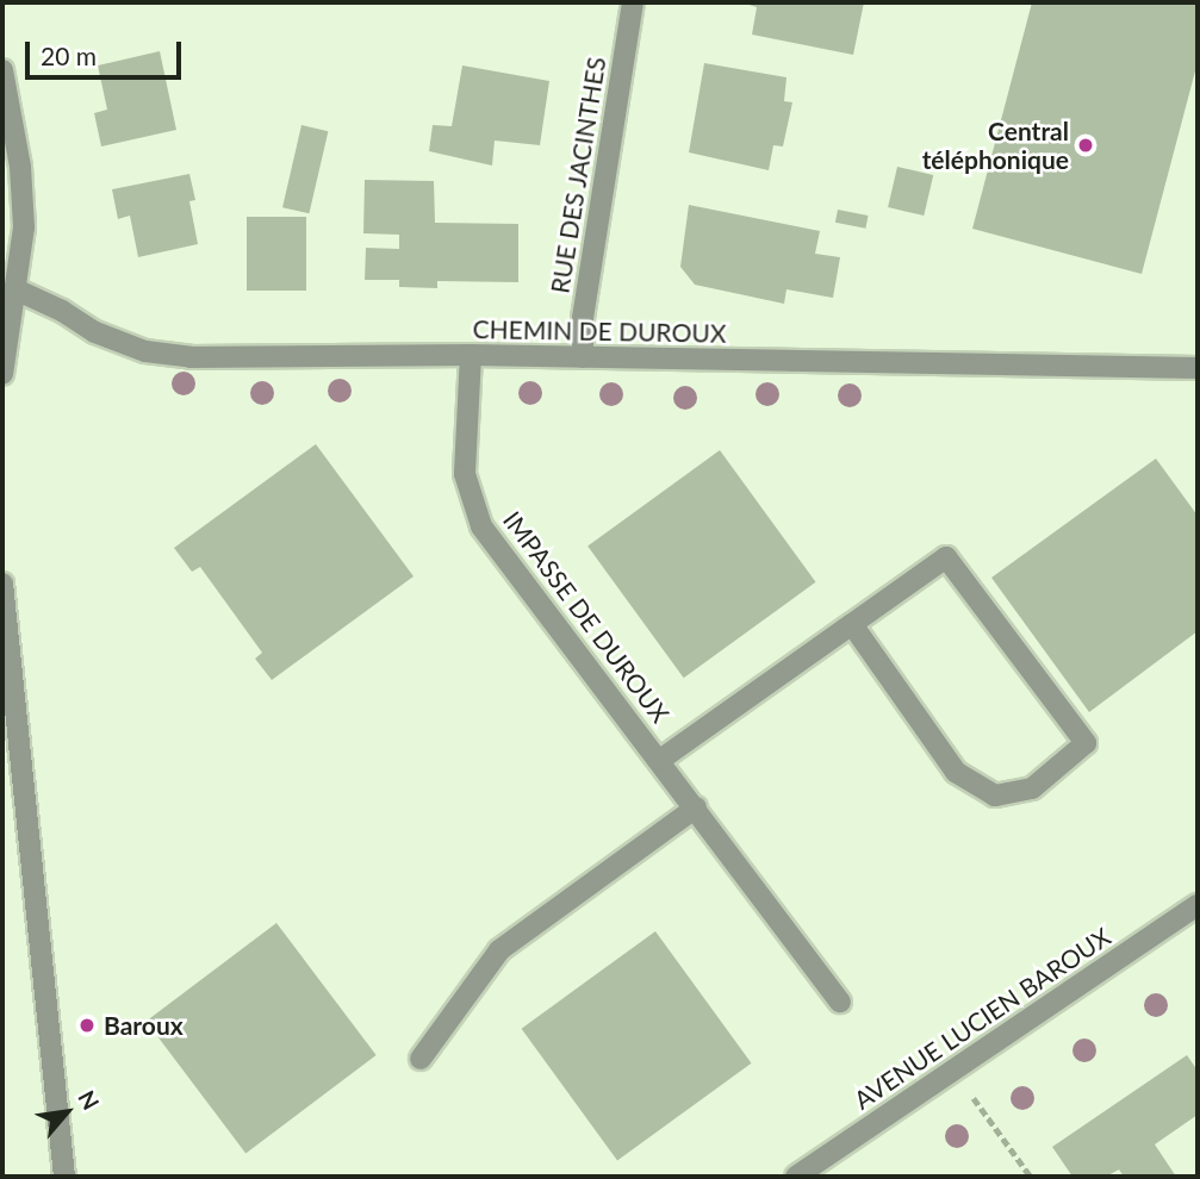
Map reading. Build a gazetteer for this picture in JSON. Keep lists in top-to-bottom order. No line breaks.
{"streets":{"street":["RUE DES JACINTHES","CHEMIN DE DUROUX","IMPASSE DE DUROUX","AVENUE LUCIEN BAROUX"]},"crossings":[["RUE DES JACINTHES","CHEMIN DE DUROUX"],["CHEMIN DE DUROUX","IMPASSE DE DUROUX"]],"places":["Central téléphonique","Baroux"],"scale_bar":"20 m","north":"top right"}
